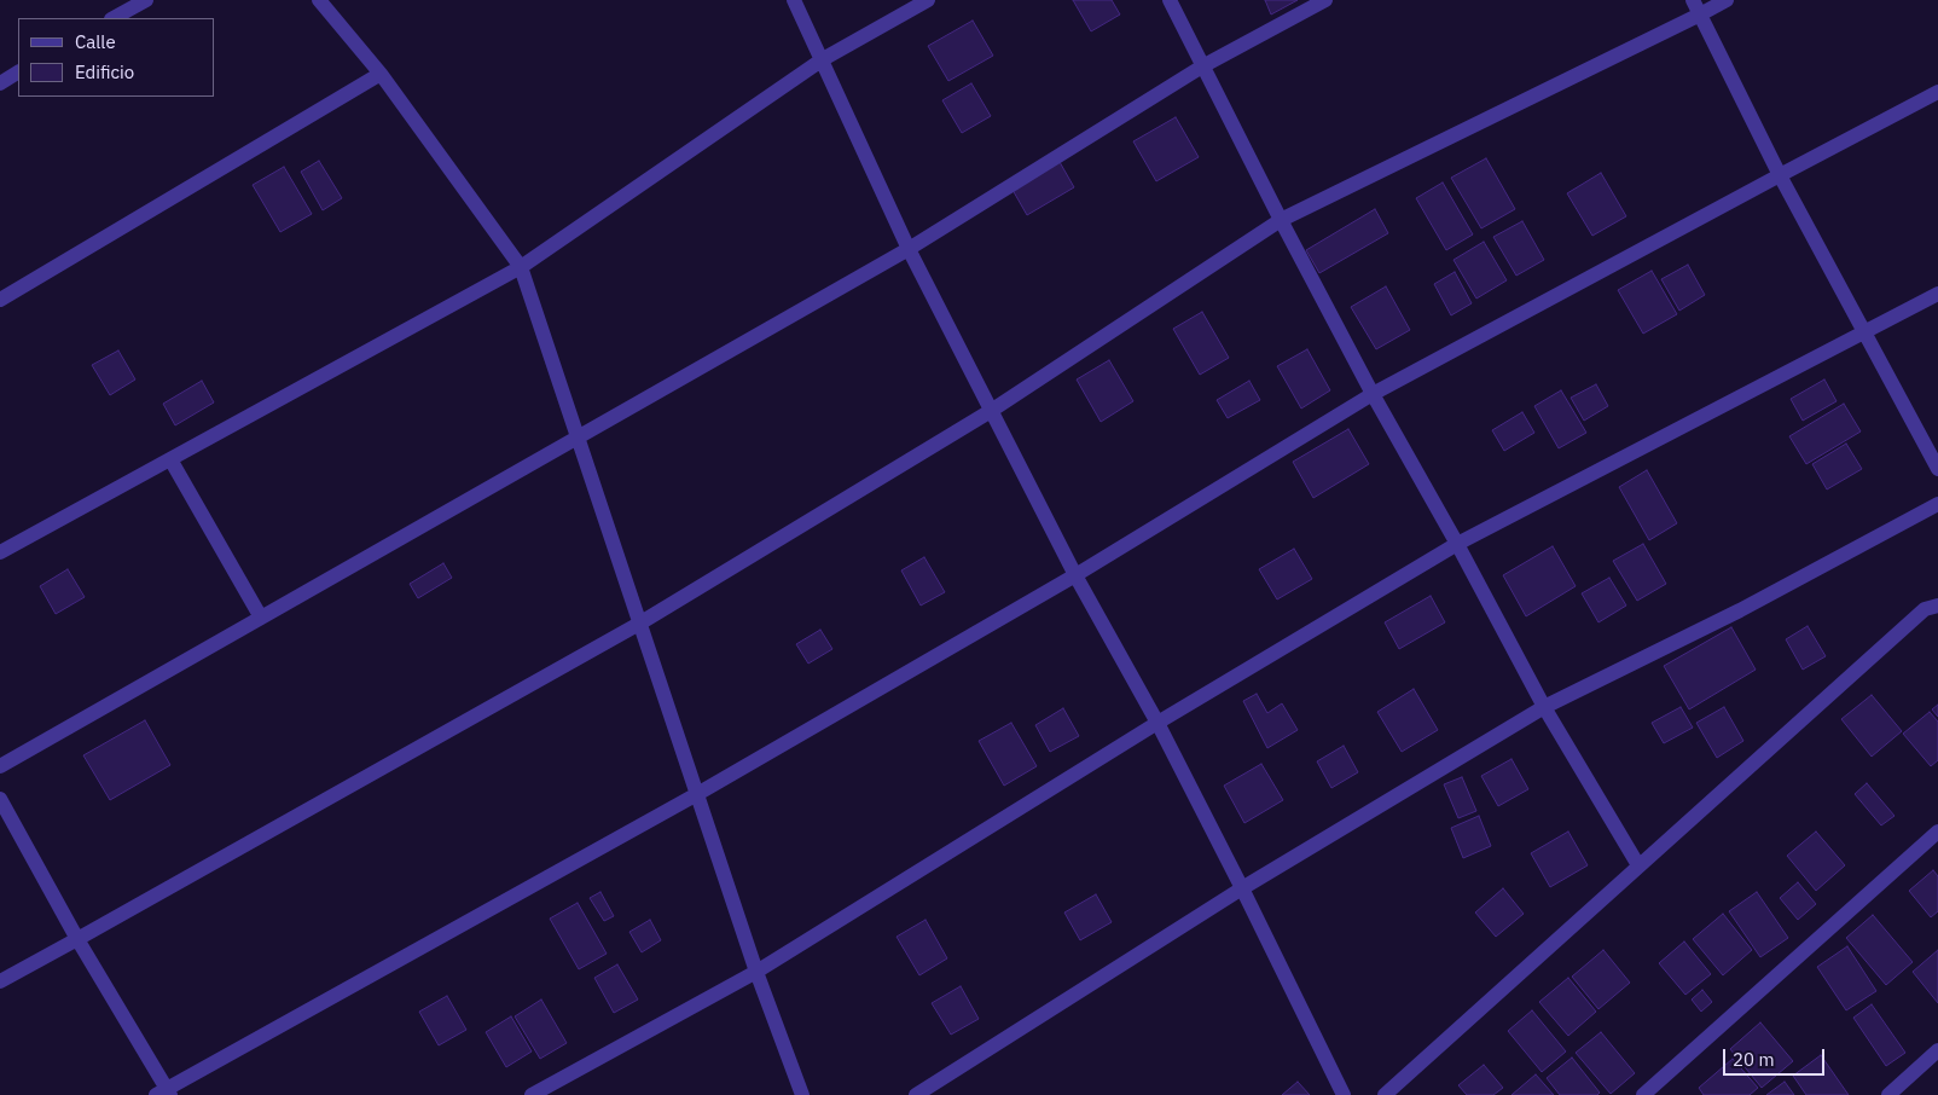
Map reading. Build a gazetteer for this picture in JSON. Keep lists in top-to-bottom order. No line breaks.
{"legend":["Calle","Edificio"],"scale_bar":"20 m"}
